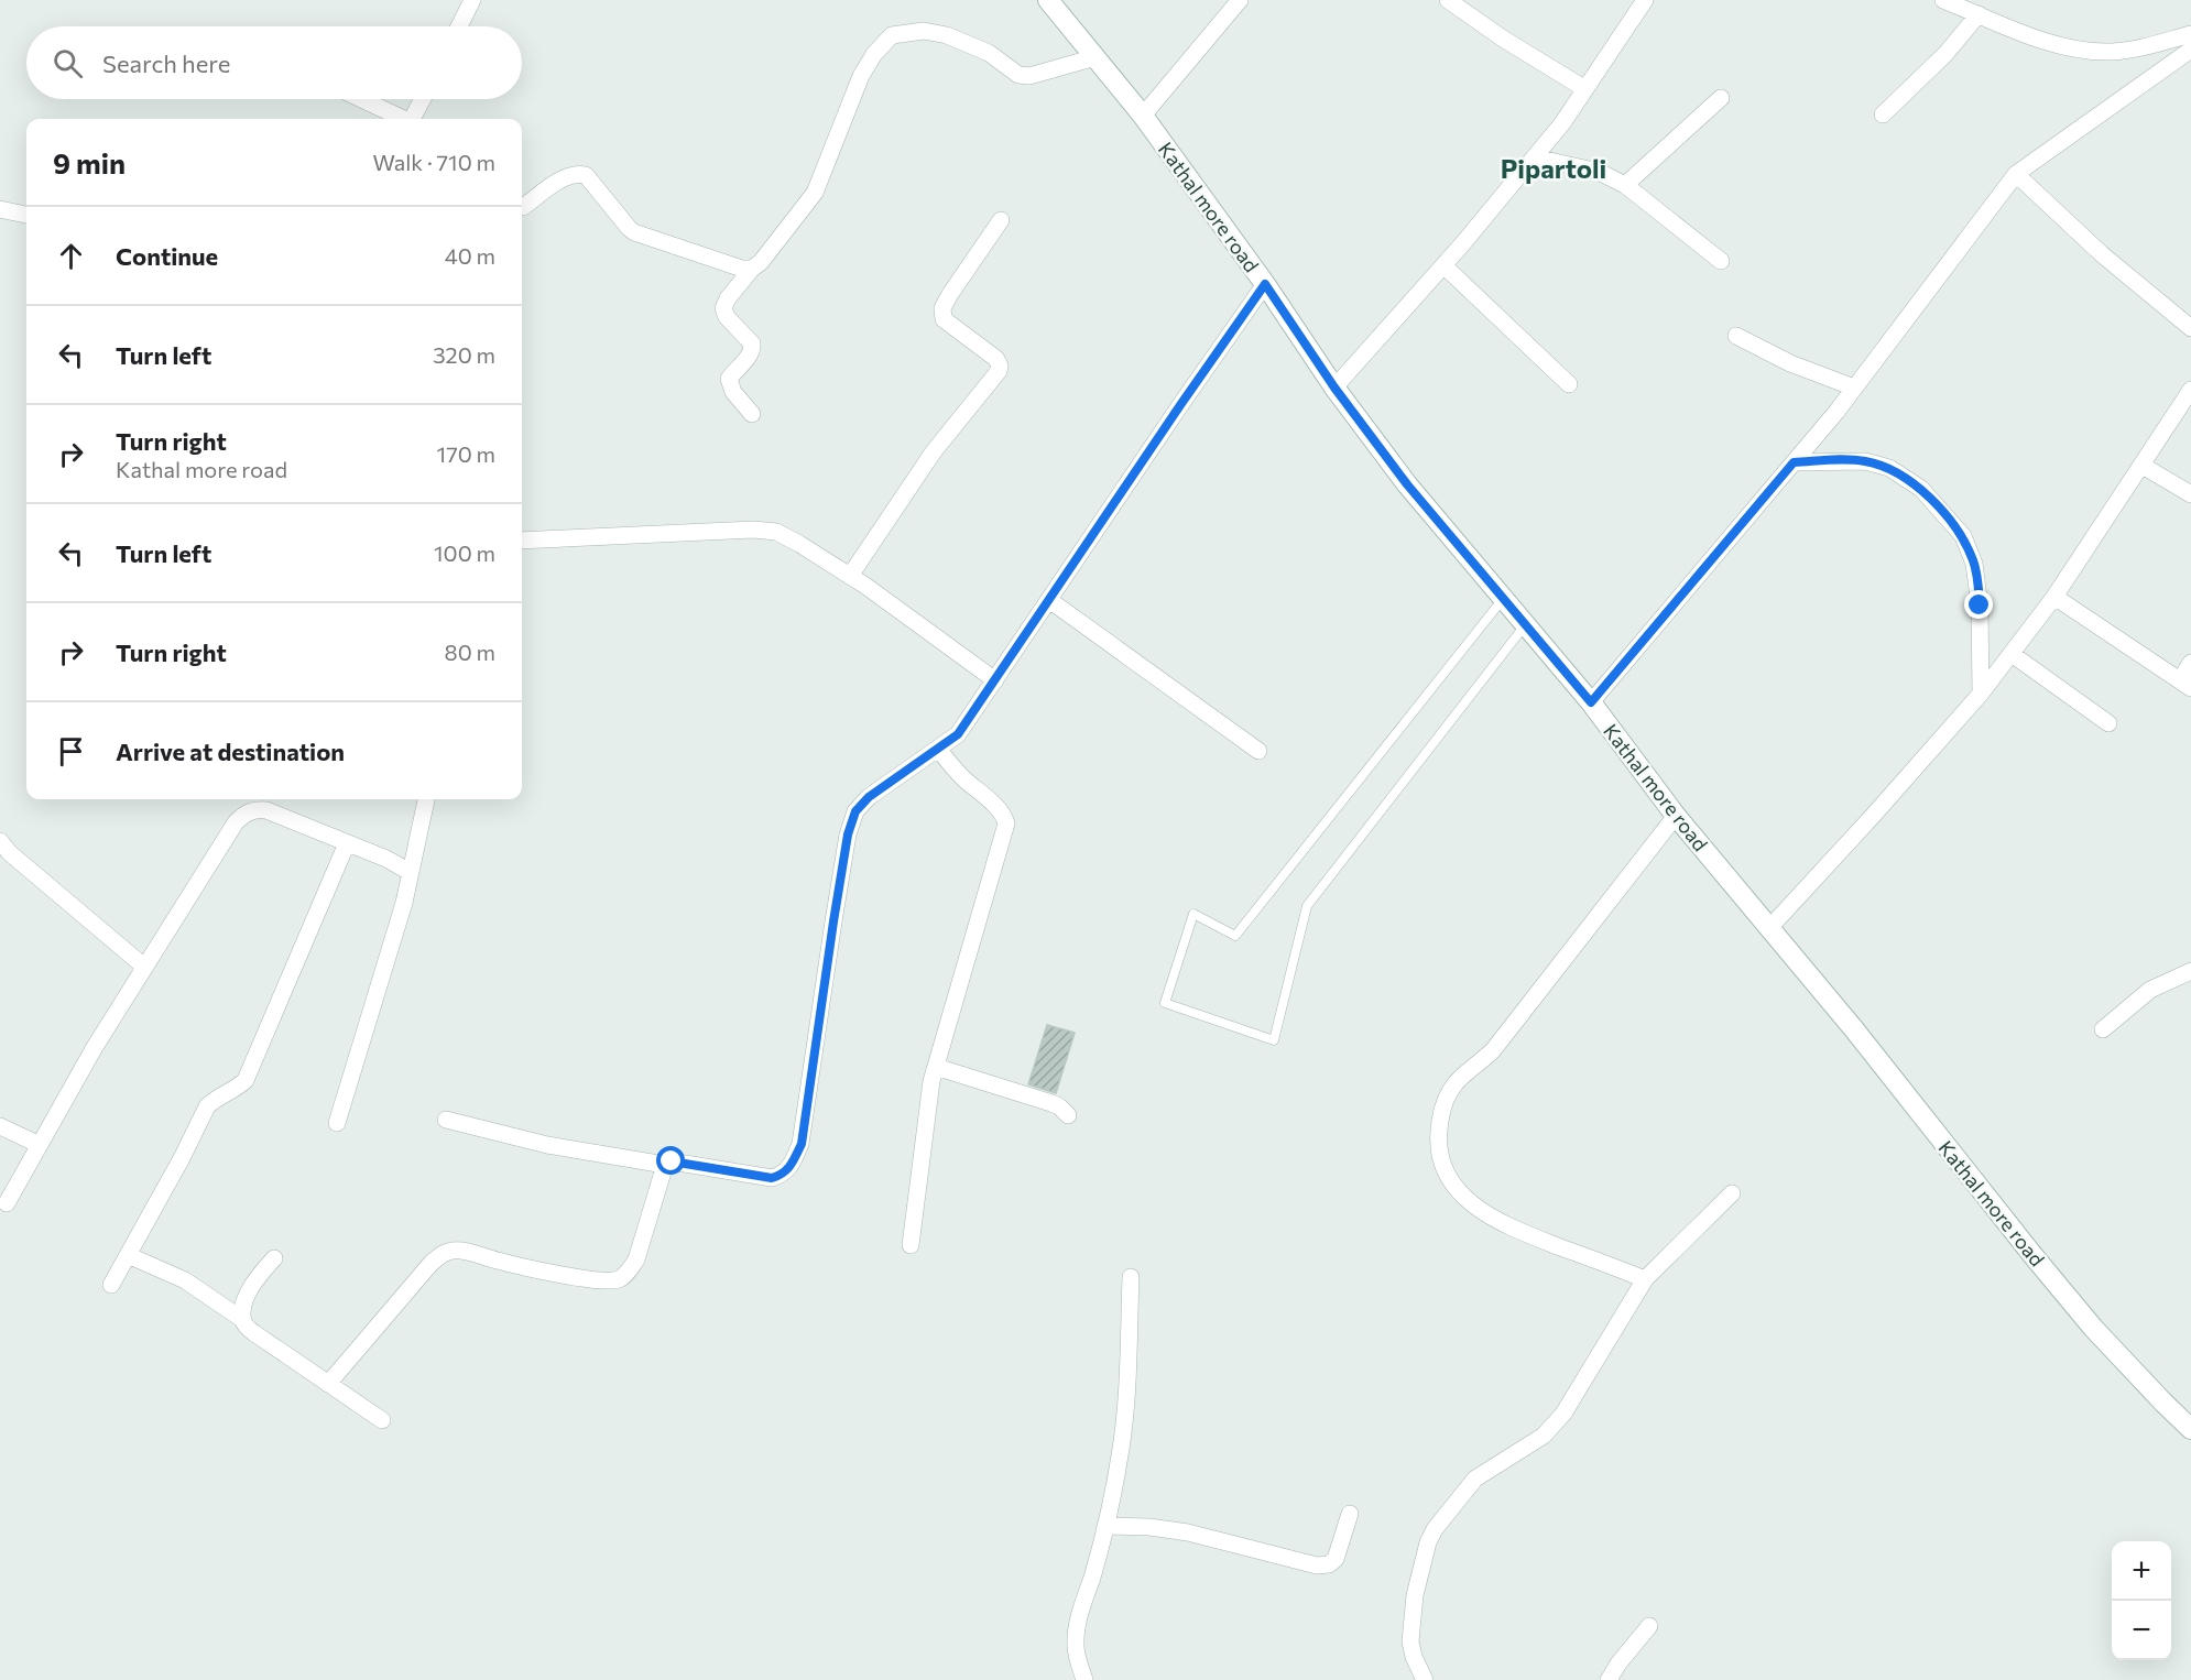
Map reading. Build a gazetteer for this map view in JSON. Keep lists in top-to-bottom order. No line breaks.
{"streets":{"main road":["Kathal more road"]},"districts":["Pipartoli"],"page":{"search":"Search here","heading":["9 min","Walk · 710 m"],"list":[["Continue","40 m"],["Turn left","320 m"],["Turn right","Kathal more road","170 m"],["Turn left","100 m"],["Turn right","80 m"],"Arrive at destination"],"map_buttons":["+","−"]}}
